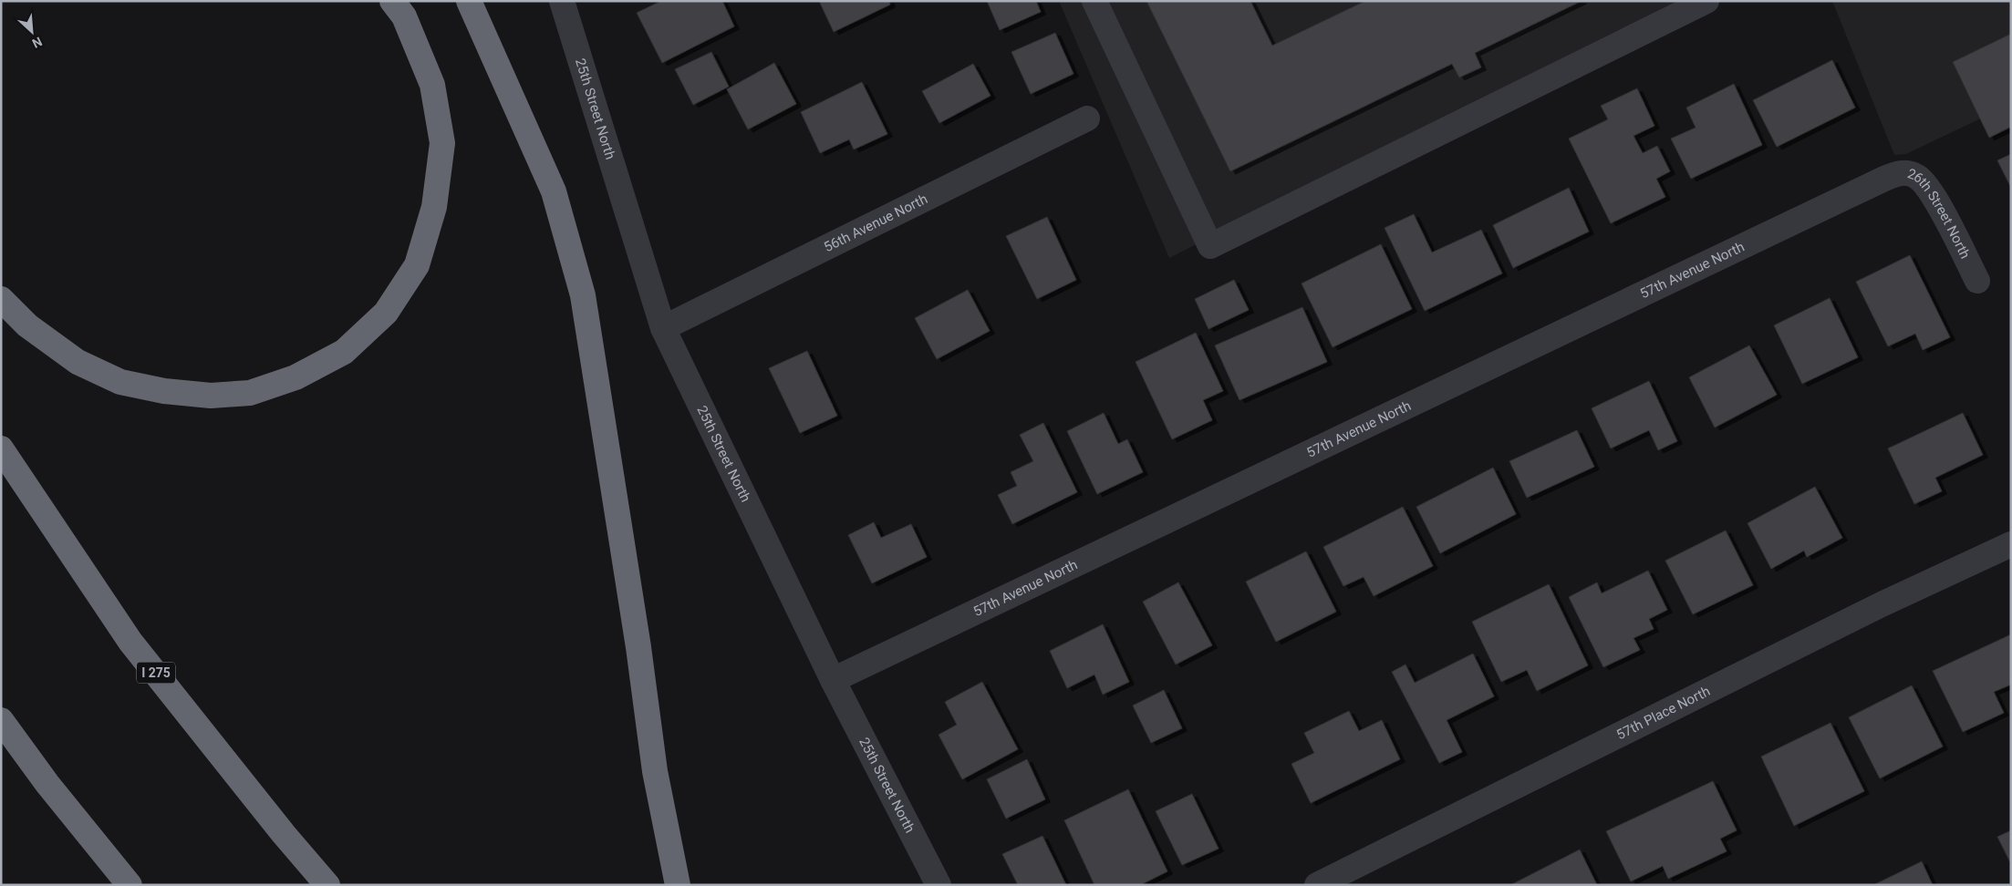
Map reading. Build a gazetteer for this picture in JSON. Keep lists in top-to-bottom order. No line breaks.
{"streets":{"highway":["I 275"],"street":["25th Street North","26th Street North","56th Avenue North","57th Avenue North","57th Place North"]},"crossings":[["25th Street North","56th Avenue North"],["25th Street North","57th Avenue North"],["26th Street North","57th Avenue North"]],"north":"bottom right"}
